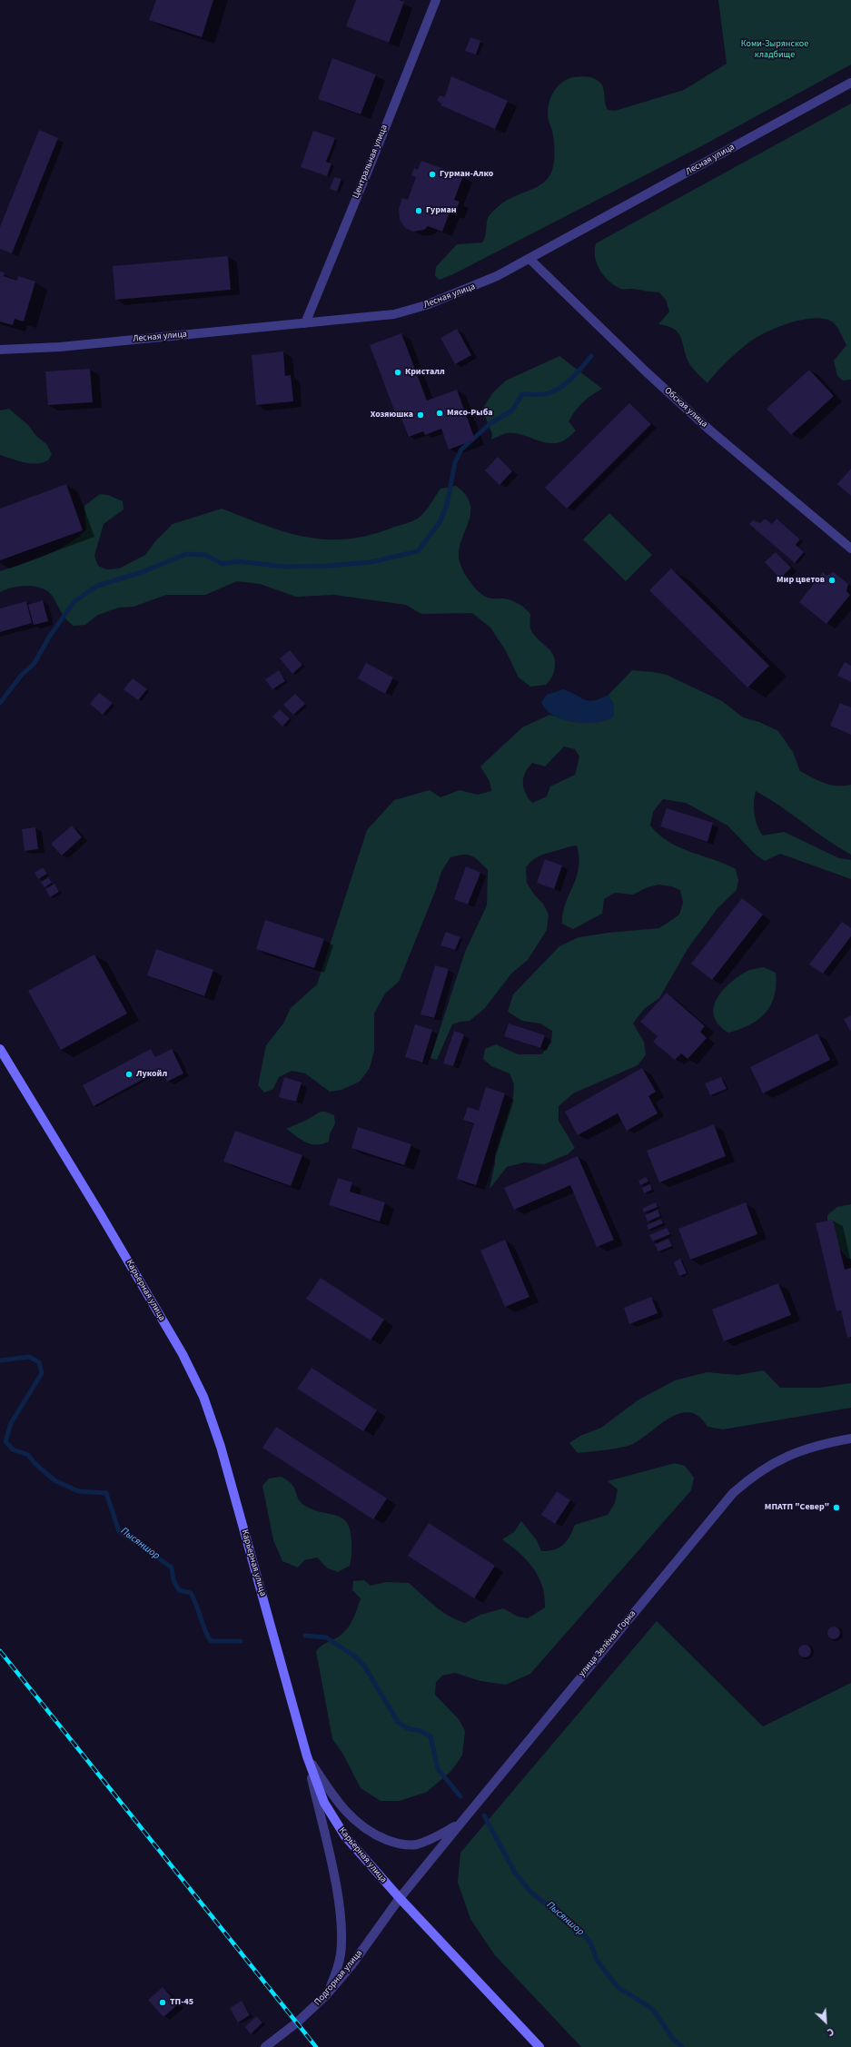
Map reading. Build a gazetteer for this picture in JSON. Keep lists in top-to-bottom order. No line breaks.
{"streets":{"main road":["Карьерная улица"],"street":["Лесная улица","Центральная улица","Обская улица","улица Зелёная Горка","Подгорная улица"]},"crossings":[["Лесная улица","Центральная улица"],["Лесная улица","Обская улица"],["Карьерная улица","улица Зелёная Горка"],["Карьерная улица","Подгорная улица"],["улица Зелёная Горка","Подгорная улица"]],"water":["Пысяншор"],"parks":["Коми-Зырянское кладбище"],"places":["Гурман-Алко","Гурман","Кристалл","Мясо-Рыба","Хозяюшка","Мир цветов","Лукойл","МПАТП \"Север\"","ТП-45"],"north":"bottom right"}
